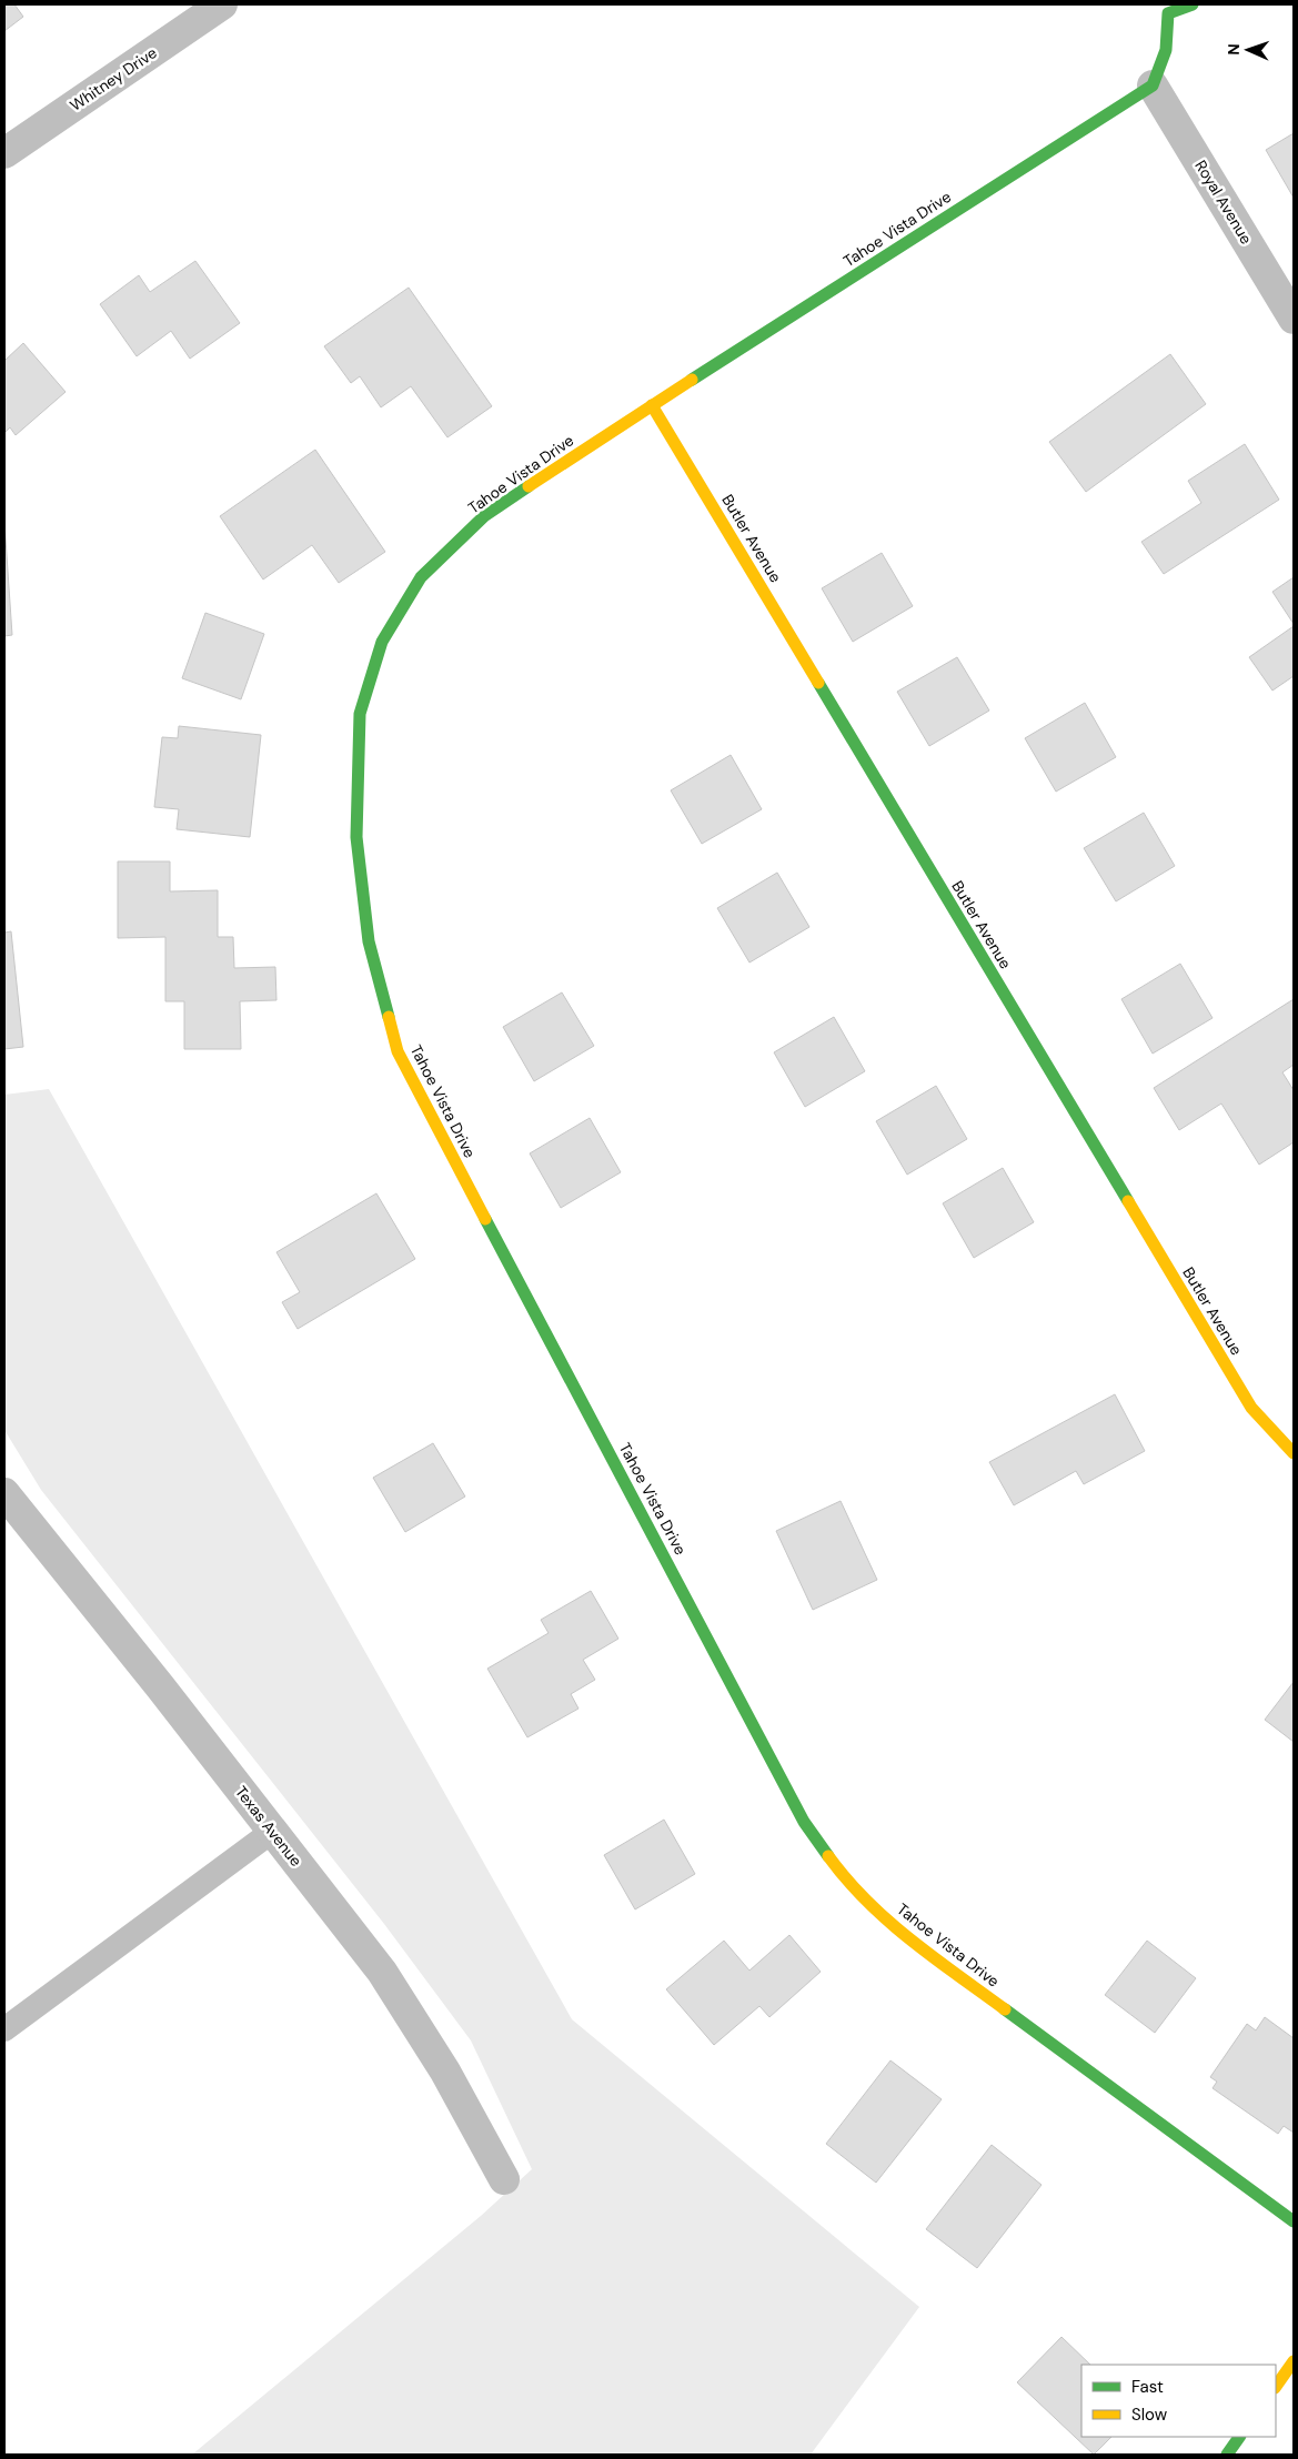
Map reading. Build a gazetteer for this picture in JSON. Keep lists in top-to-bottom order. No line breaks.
{"streets":{"street":["Whitney Drive","Royal Avenue","Tahoe Vista Drive","Butler Avenue","Texas Avenue"]},"crossings":[["Royal Avenue","Tahoe Vista Drive"],["Tahoe Vista Drive","Butler Avenue"]],"legend":["Fast","Slow"],"north":"left"}
